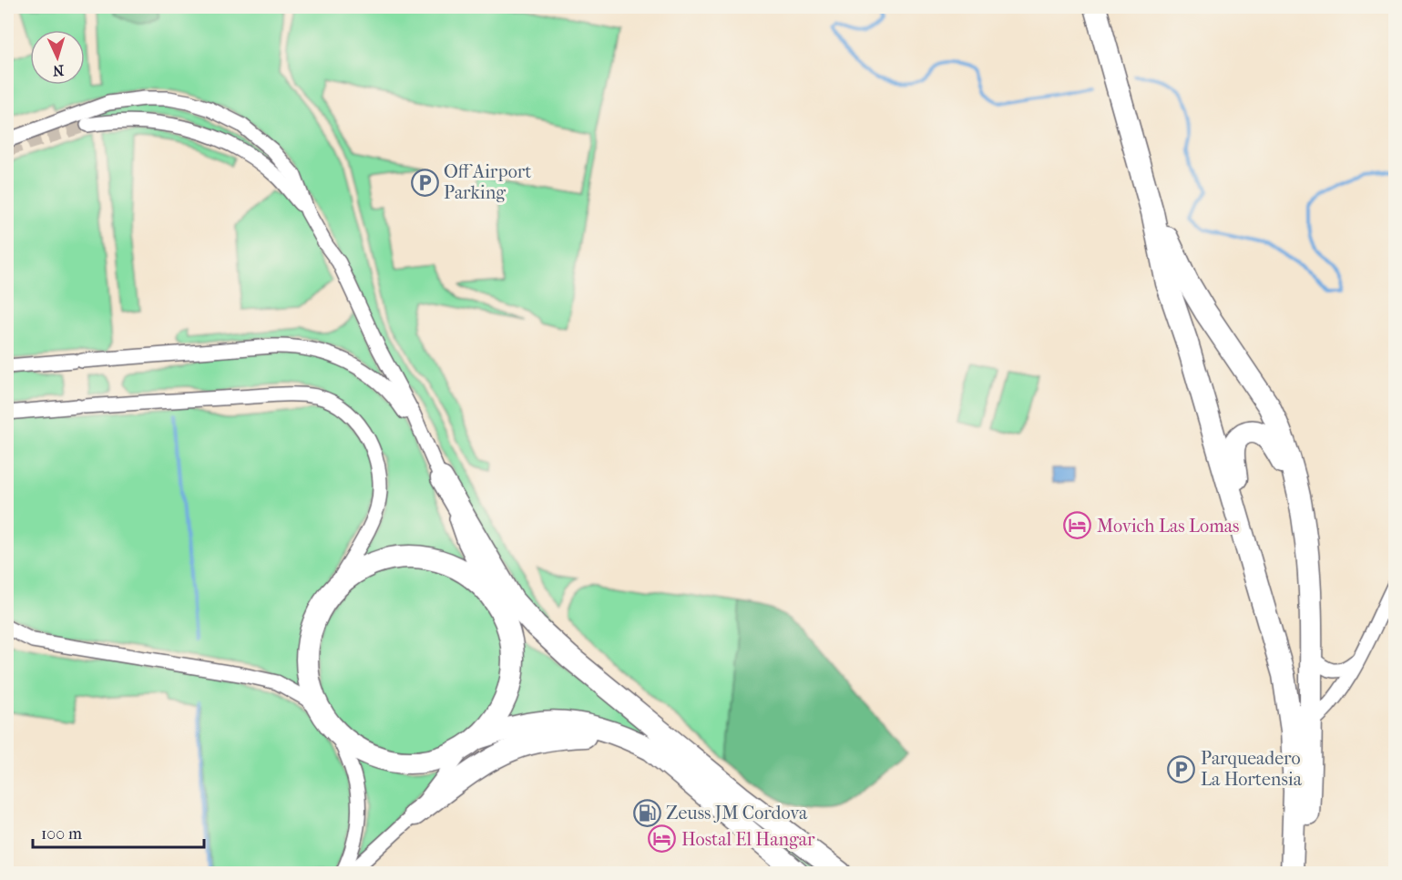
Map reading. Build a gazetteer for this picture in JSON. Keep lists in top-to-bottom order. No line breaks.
{"places":{"parking":["Off Airport Parking","Parqueadero La Hortensia"],"hotel":["Movich Las Lomas","Hostal El Hangar"],"fuel station":["Zeuss JM Cordova"]},"scale_bar":"100 m","north":"bottom"}
